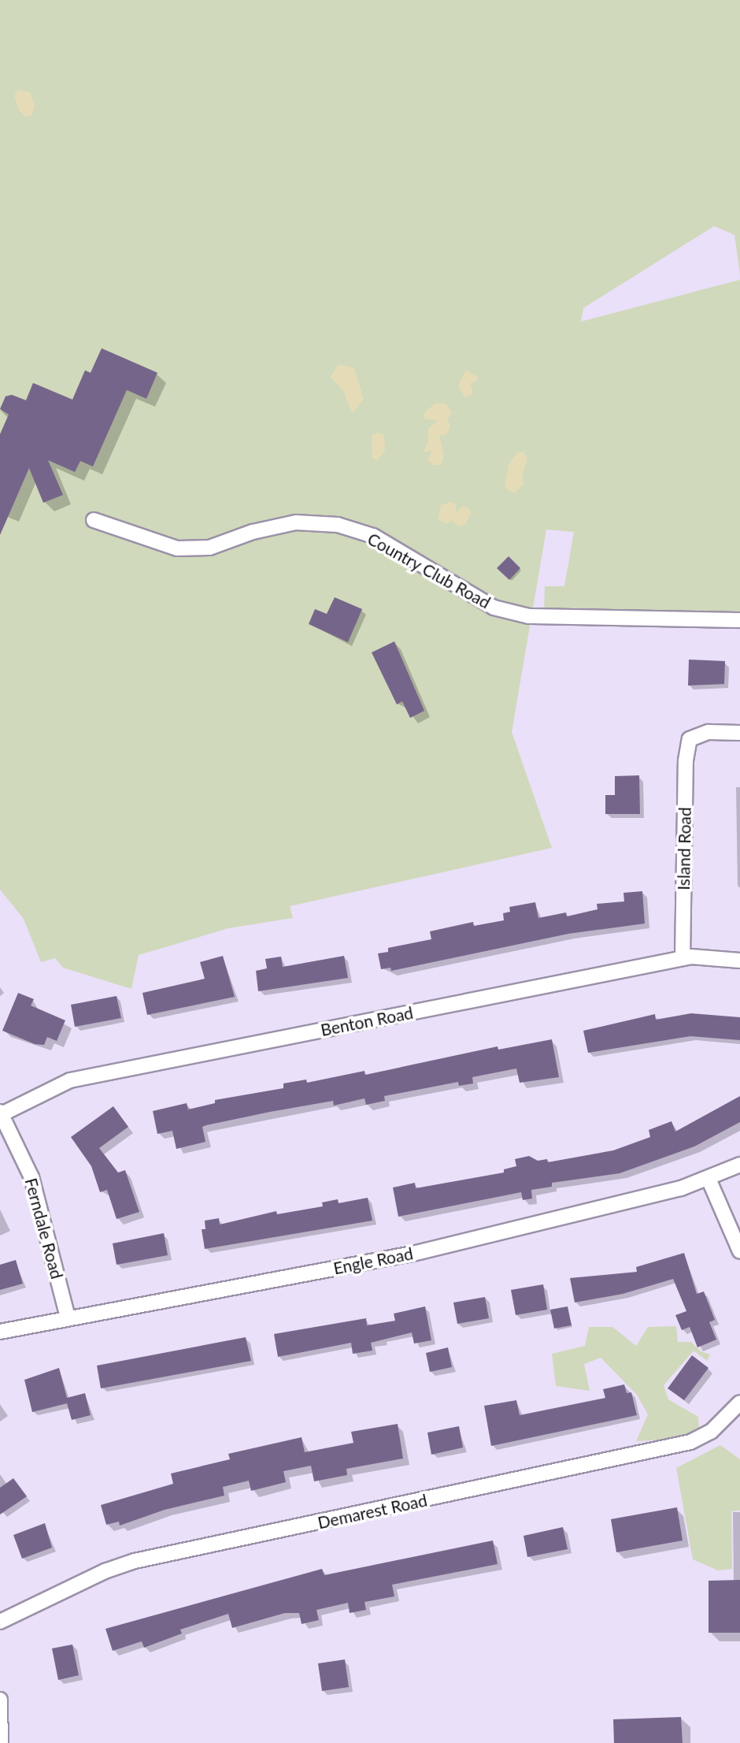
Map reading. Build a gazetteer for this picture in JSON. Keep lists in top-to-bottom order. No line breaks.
{"streets":{"street":["Country Club Road","Island Road","Benton Road","Ferndale Road","Engle Road","Demarest Road"]},"crossings":[["Island Road","Benton Road"],["Benton Road","Ferndale Road"],["Ferndale Road","Engle Road"]]}
